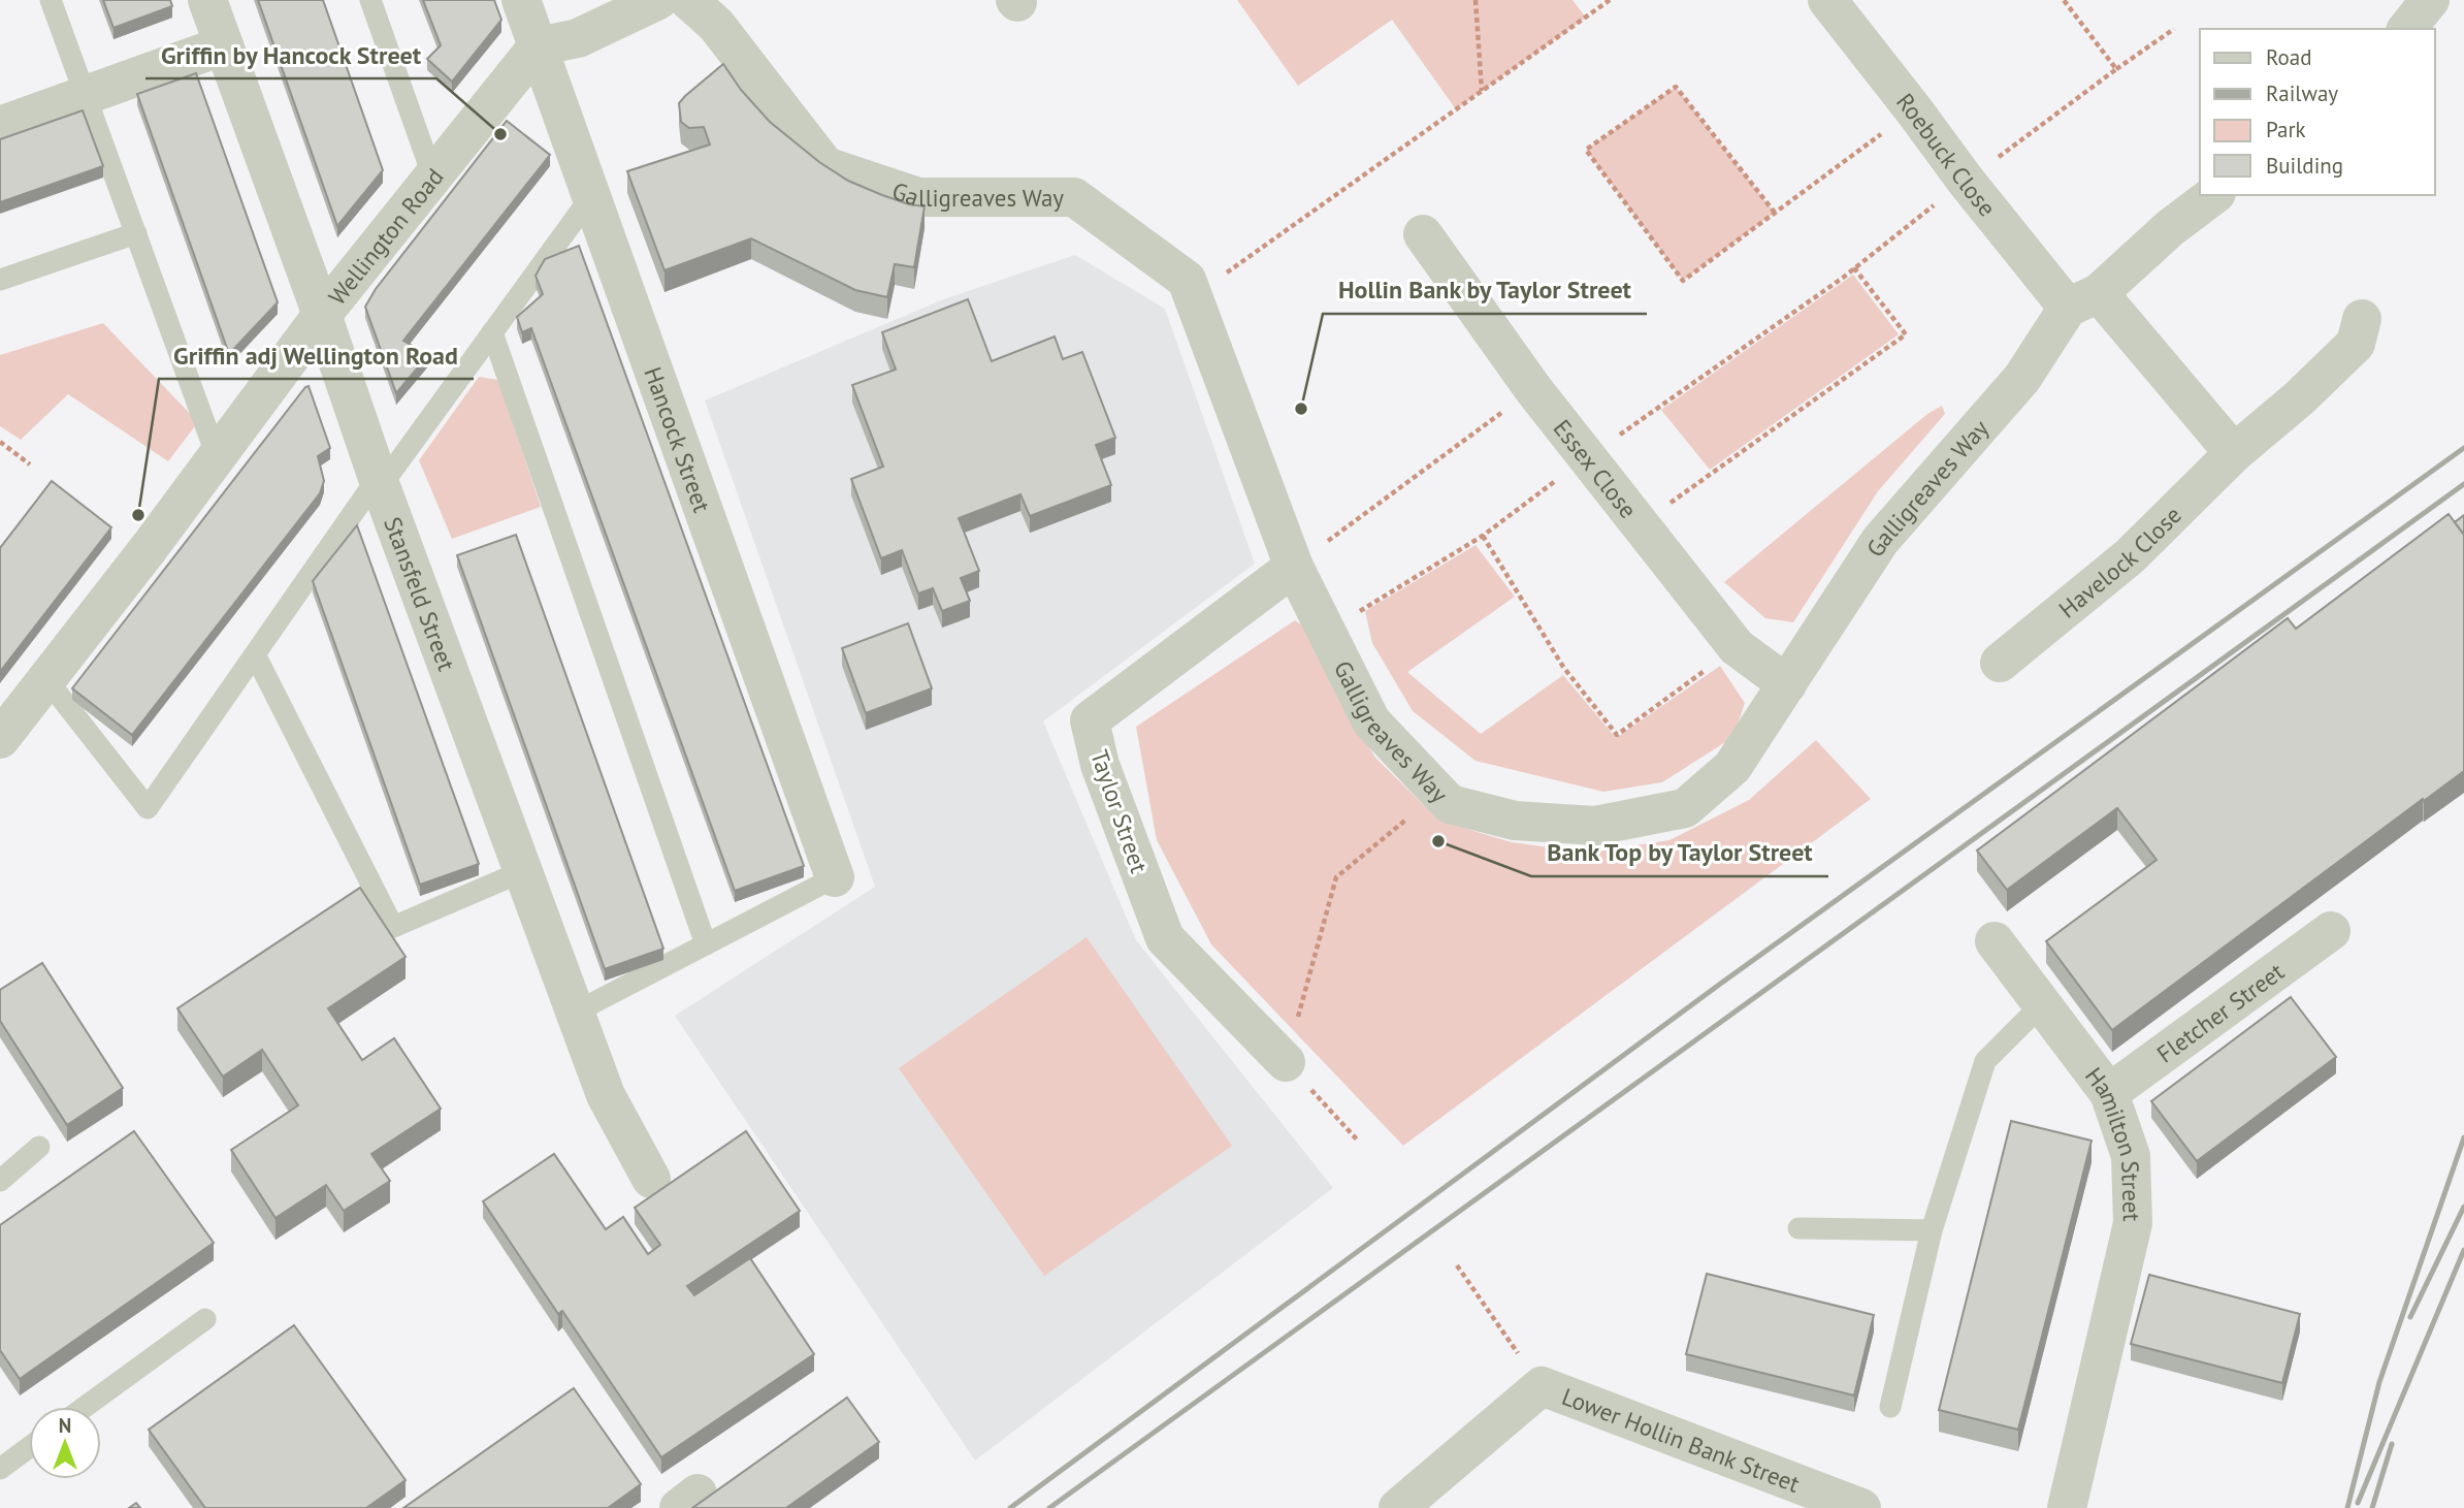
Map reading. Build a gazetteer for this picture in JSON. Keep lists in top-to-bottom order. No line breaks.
{"streets":{"street":["Roebuck Close","Galligreaves Way","Wellington Road","Hancock Street","Essex Close","Havelock Close","Stansfeld Street","Taylor Street","Fletcher Street","Hamilton Street","Lower Hollin Bank Street"]},"crossings":[["Roebuck Close","Galligreaves Way"],["Galligreaves Way","Essex Close"],["Galligreaves Way","Taylor Street"],["Wellington Road","Hancock Street"],["Wellington Road","Stansfeld Street"],["Fletcher Street","Hamilton Street"]],"places":["Griffin by Hancock Street","Hollin Bank by Taylor Street","Griffin adj Wellington Road","Bank Top by Taylor Street"],"legend":["Road","Railway","Park","Building"],"north":"top"}
